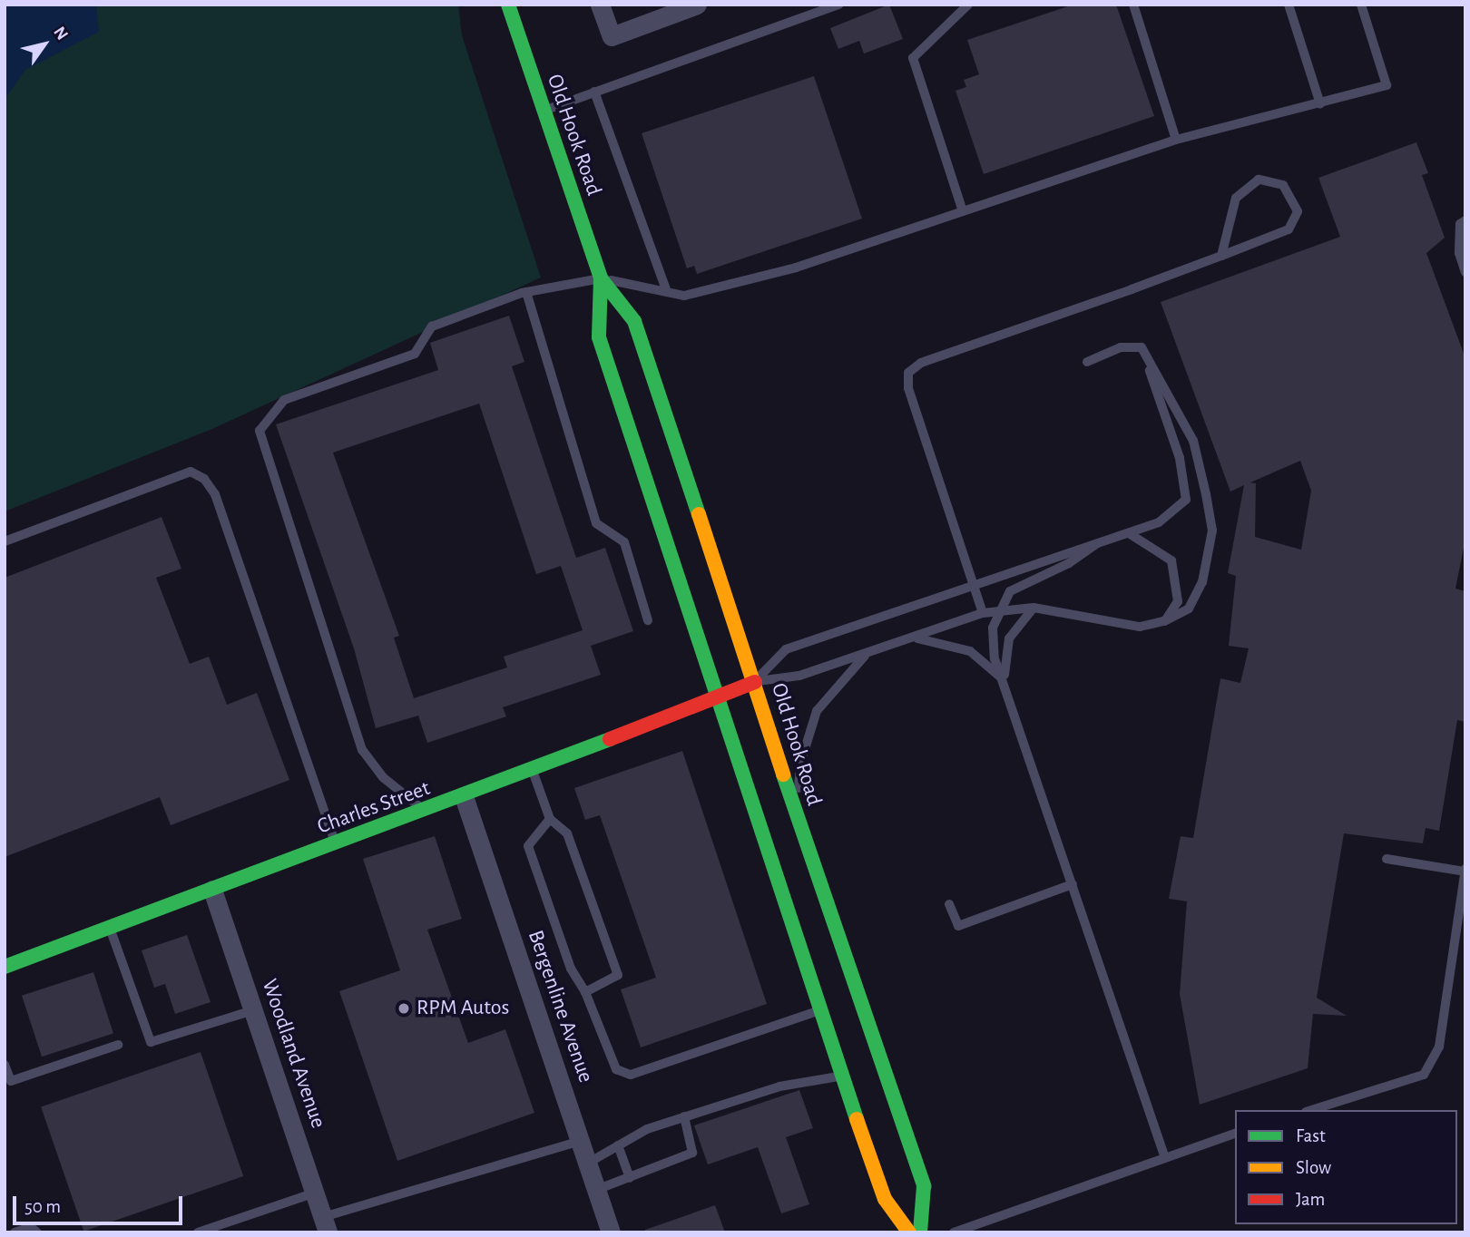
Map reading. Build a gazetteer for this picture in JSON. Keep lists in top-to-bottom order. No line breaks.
{"streets":{"main road":["Old Hook Road","Charles Street"],"street":["Bergenline Avenue","Woodland Avenue"]},"crossings":[["Old Hook Road","Charles Street"],["Charles Street","Bergenline Avenue"],["Charles Street","Woodland Avenue"]],"places":["RPM Autos"],"legend":["Fast","Slow","Jam"],"scale_bar":"50 m","north":"top right"}
